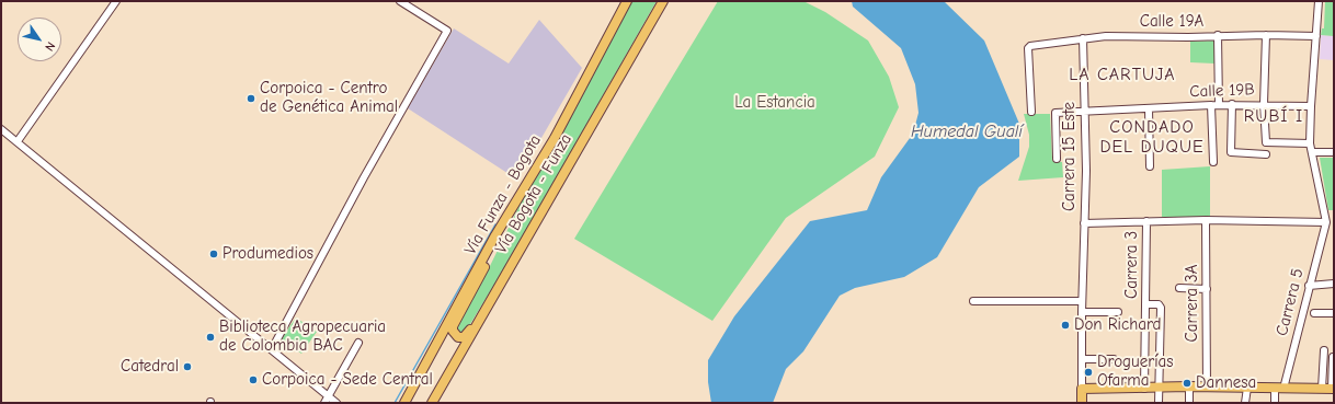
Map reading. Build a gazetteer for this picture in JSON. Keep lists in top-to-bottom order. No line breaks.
{"streets":{"main road":["Vía Bogota - Funza","Vía Funza - Bogota"],"street":["Calle 19A","Calle 19B","Carrera 15 Este","Carrera 3","Carrera 5","Carrera 3A"]},"crossings":[["Calle 19A","Carrera 15 Este"],["Calle 19B","Carrera 15 Este"]],"districts":["LA CARTUJA","RUBÍ I","CONDADO DEL DUQUE"],"water":["Humedal Gualí"],"parks":["La Estancia"],"places":["Corpoica - Centro de Genética Animal","Produmedios","Don Richard","Biblioteca Agropecuaria de Colombia BAC","Catedral","Droguerías Ofarma","Corpoica - Sede Central","Dannesa"],"north":"bottom right"}
